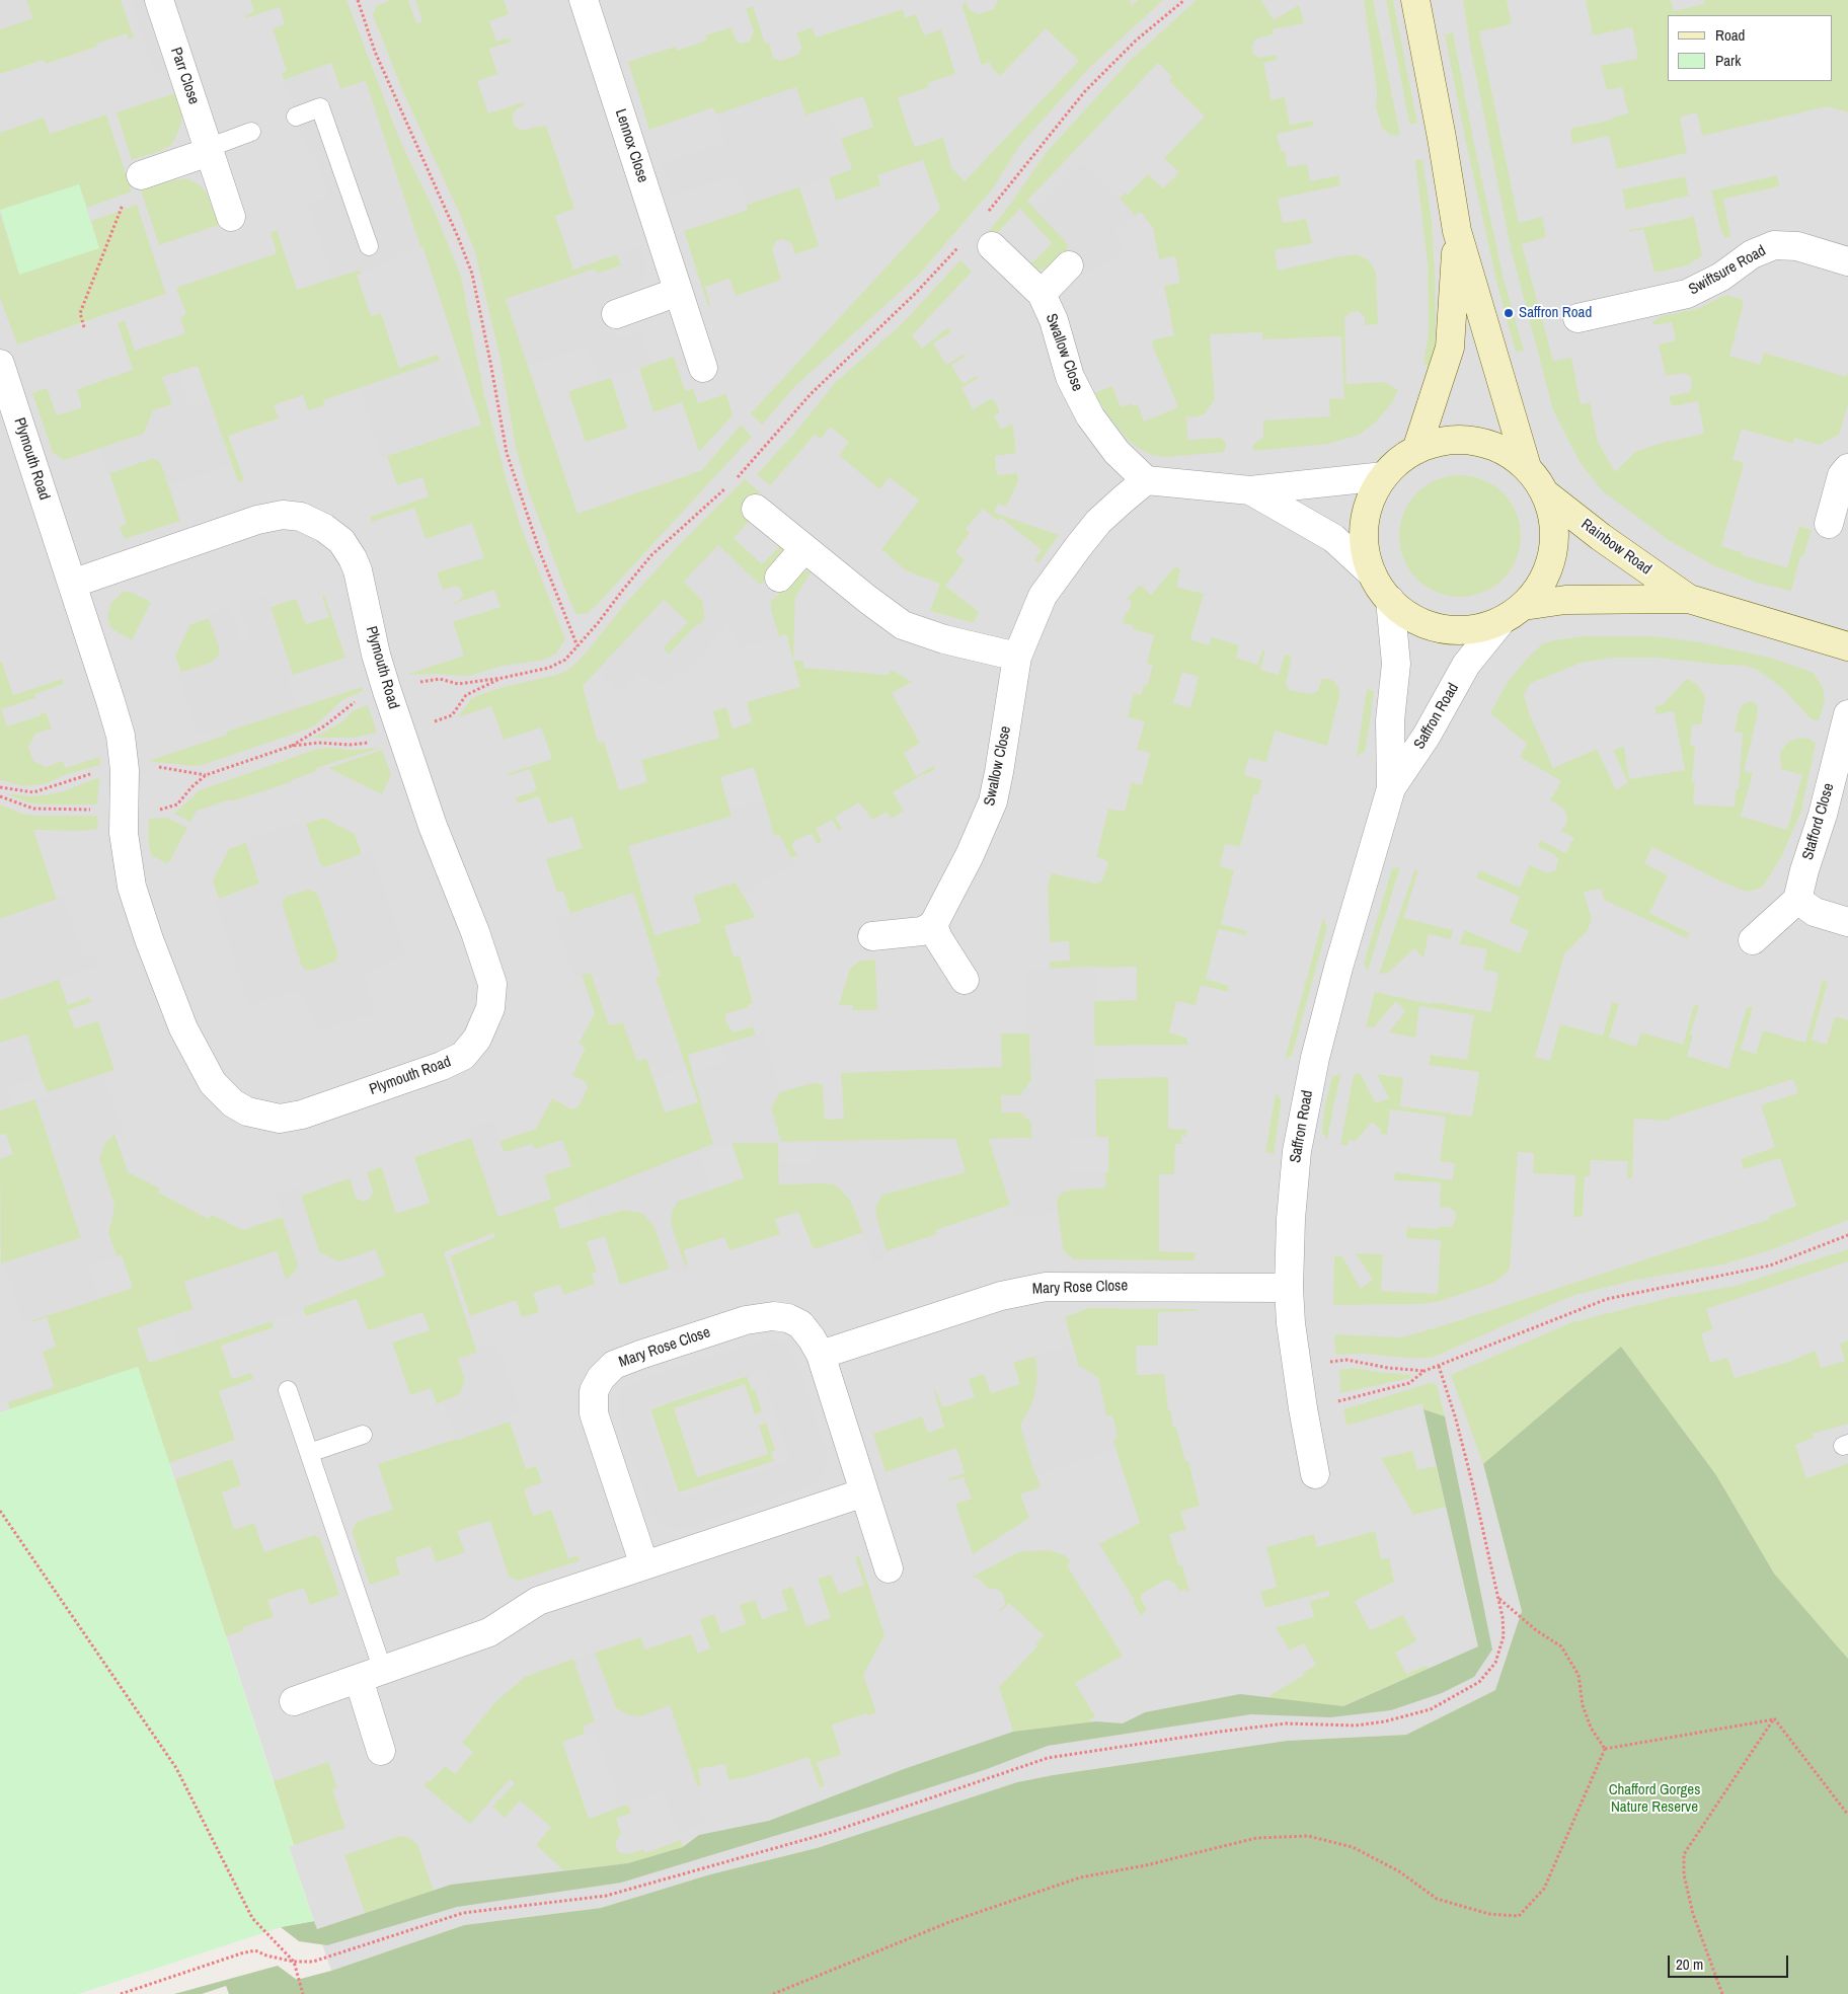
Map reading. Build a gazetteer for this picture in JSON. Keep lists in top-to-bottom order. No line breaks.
{"streets":{"street":["Parr Close","Lennox Close","Swiftsure Road","Swallow Close","Plymouth Road","Rainbow Road","Saffron Road","Stafford Close","Mary Rose Close"]},"crossings":[["Rainbow Road","Saffron Road"],["Saffron Road","Mary Rose Close"]],"parks":["Chafford Gorges Nature Reserve"],"places":["Saffron Road"],"legend":["Road","Park"],"scale_bar":"20 m"}
